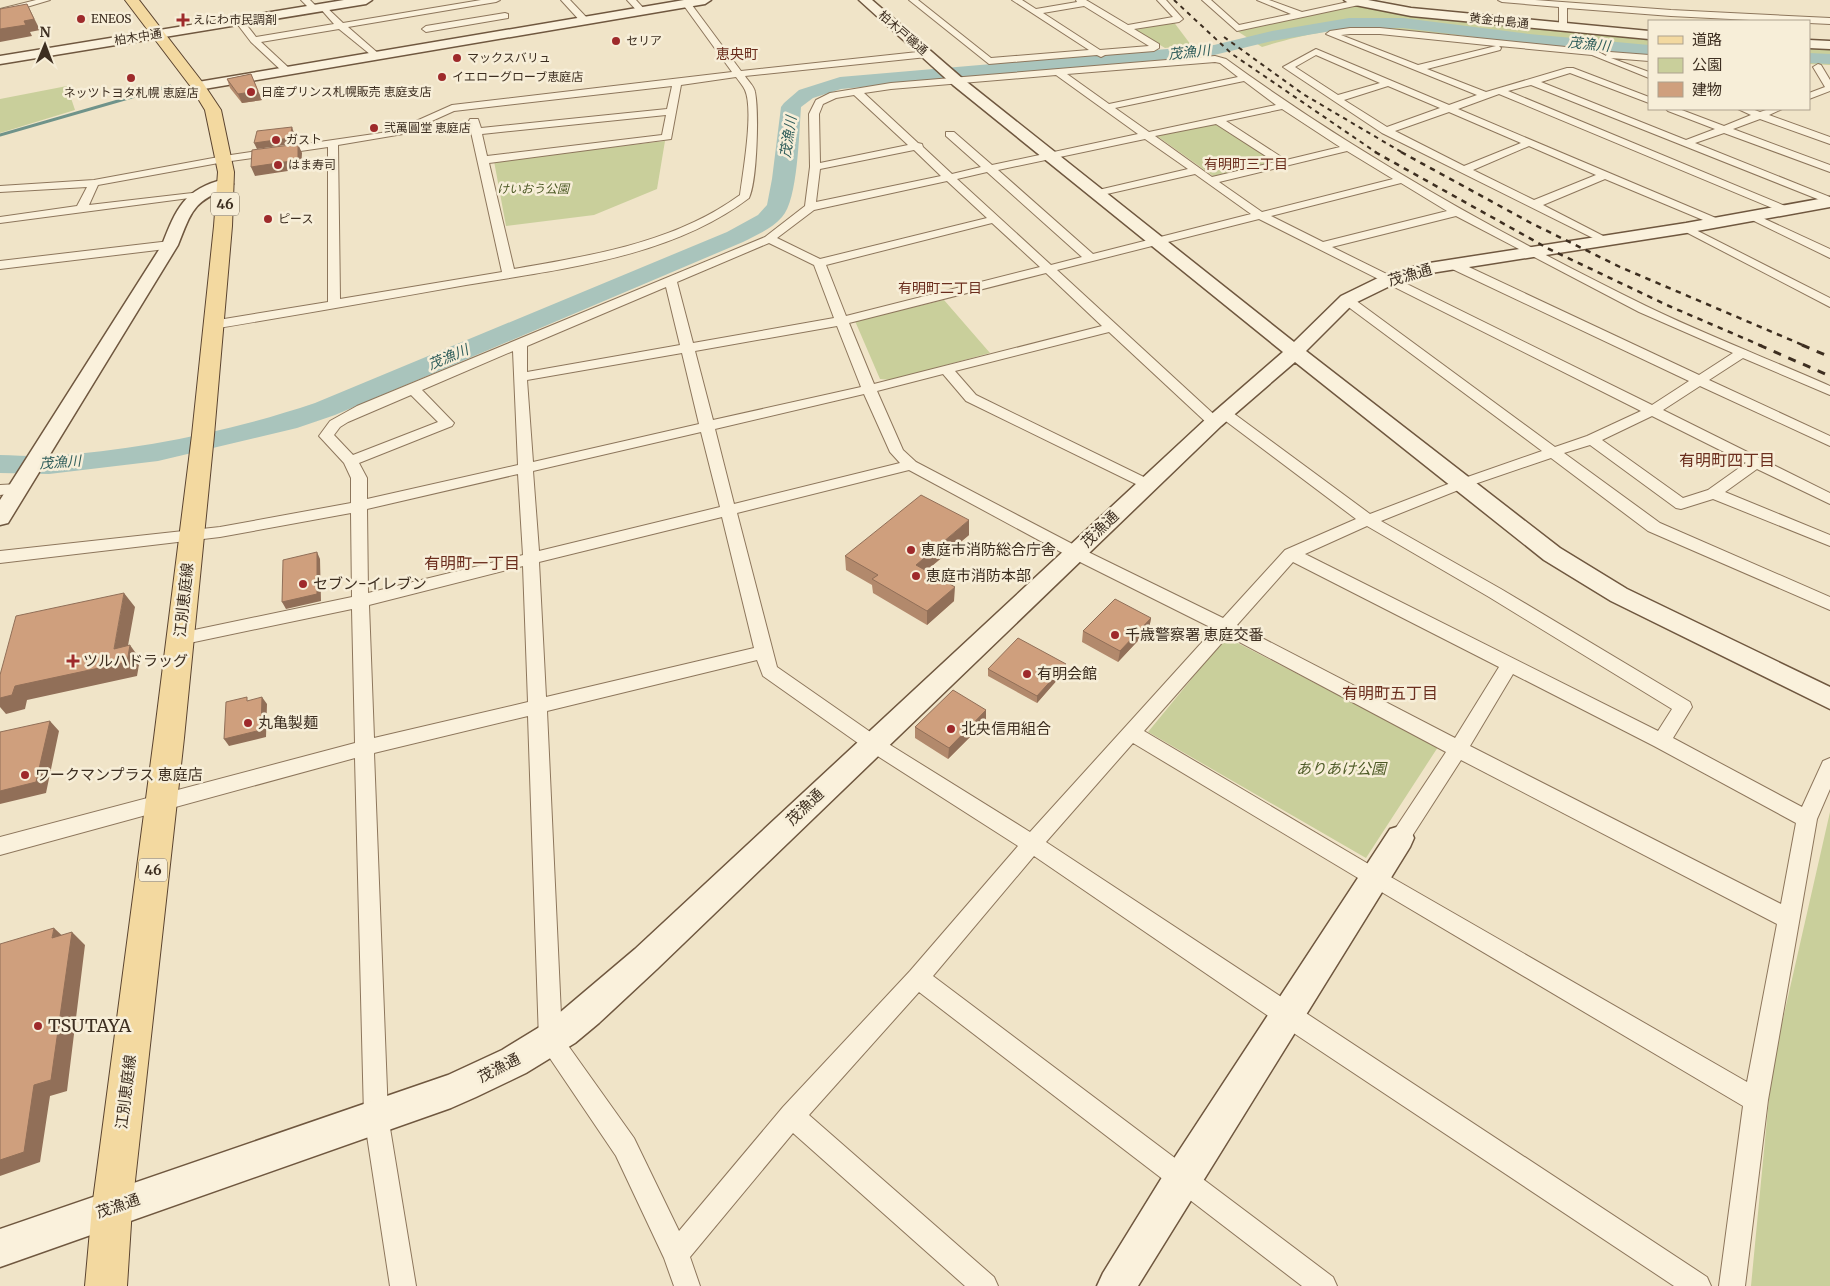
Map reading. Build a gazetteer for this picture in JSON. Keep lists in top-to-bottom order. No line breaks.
{"streets":{"main road":["46","江別恵庭線"],"street":["黄金中島通","柏木戸磯通","柏木中通","茂漁通"]},"crossings":[["柏木戸磯通","茂漁通"],["柏木中通","江別恵庭線"],["茂漁通","江別恵庭線"]],"districts":["恵央町","有明町三丁目","有明町二丁目","有明町四丁目","有明町一丁目","有明町五丁目"],"water":["茂漁川"],"parks":["けいおう公園","ありあけ公園"],"places":{"other":["ENEOS","セリア","マックスバリュ","イエローグローブ恵庭店","ネッツトヨタ札幌 恵庭店","日産プリンス札幌販売 恵庭支店","弐萬圓堂 恵庭店","ガスト","はま寿司","ピース","恵庭市消防総合庁舎","恵庭市消防本部","セブン-イレブン","千歳警察署 恵庭交番","有明会館","丸亀製麺","北央信用組合","ワークマンプラス 恵庭店","TSUTAYA"],"health":["えにわ市民調剤","ツルハドラッグ"]},"legend":["道路","公園","建物"],"north":"top"}
